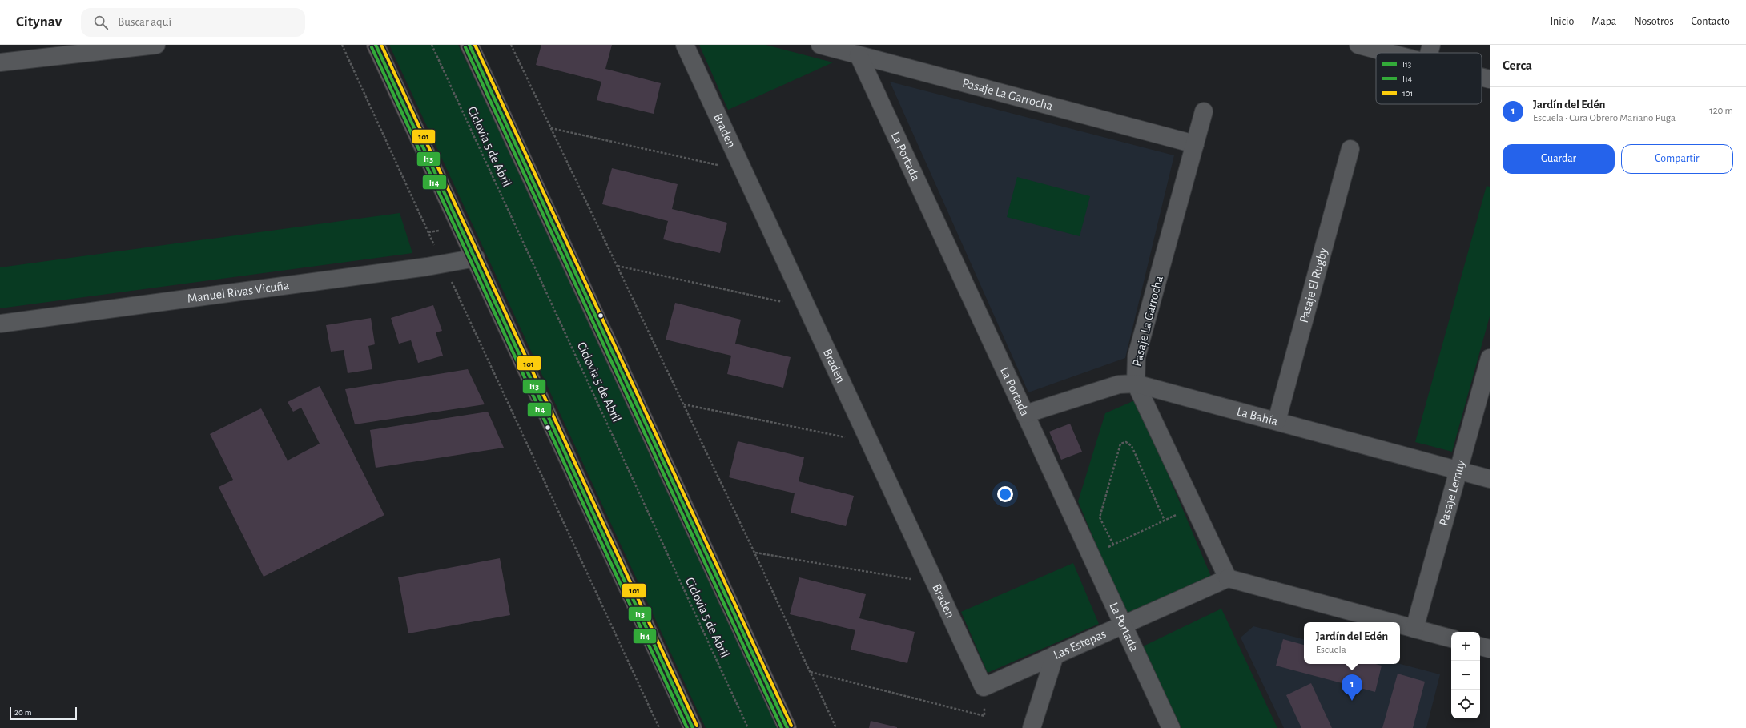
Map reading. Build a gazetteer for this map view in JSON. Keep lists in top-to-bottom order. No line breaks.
{"streets":{"street":["Pasaje La Garrocha","Braden","La Portada","Pasaje El Rugby","Manuel Rivas Vicuña","La Bahía","Pasaje Lemuy","Las Estepas"],"path":["Ciclovia 5 de Abril"]},"crossings":[["Pasaje La Garrocha","La Portada"],["Pasaje La Garrocha","La Bahía"],["Pasaje La Garrocha","Las Estepas"],["Braden","Las Estepas"],["La Portada","La Bahía"],["La Portada","Las Estepas"],["Pasaje El Rugby","La Bahía"],["La Bahía","Pasaje Lemuy"]],"lines":["transit line I13","transit line 101","transit line I14"],"legend":["I13","I14","101"],"scale_bar":"20 m","page":{"header":"Citynav","search":"Buscar aquí","nav":["Inicio","Mapa","Nosotros","Contacto"],"heading":"Cerca","list":[{"mark":"1","name":"Jardín del Edén","note":"Escuela · Cura Obrero Mariano Puga","value":"120 m"}],"buttons":["Guardar","Compartir"],"popup":["Jardín del Edén","Escuela"],"map_buttons":["+","−"],"pins":"1","scale":"20 m"}}
